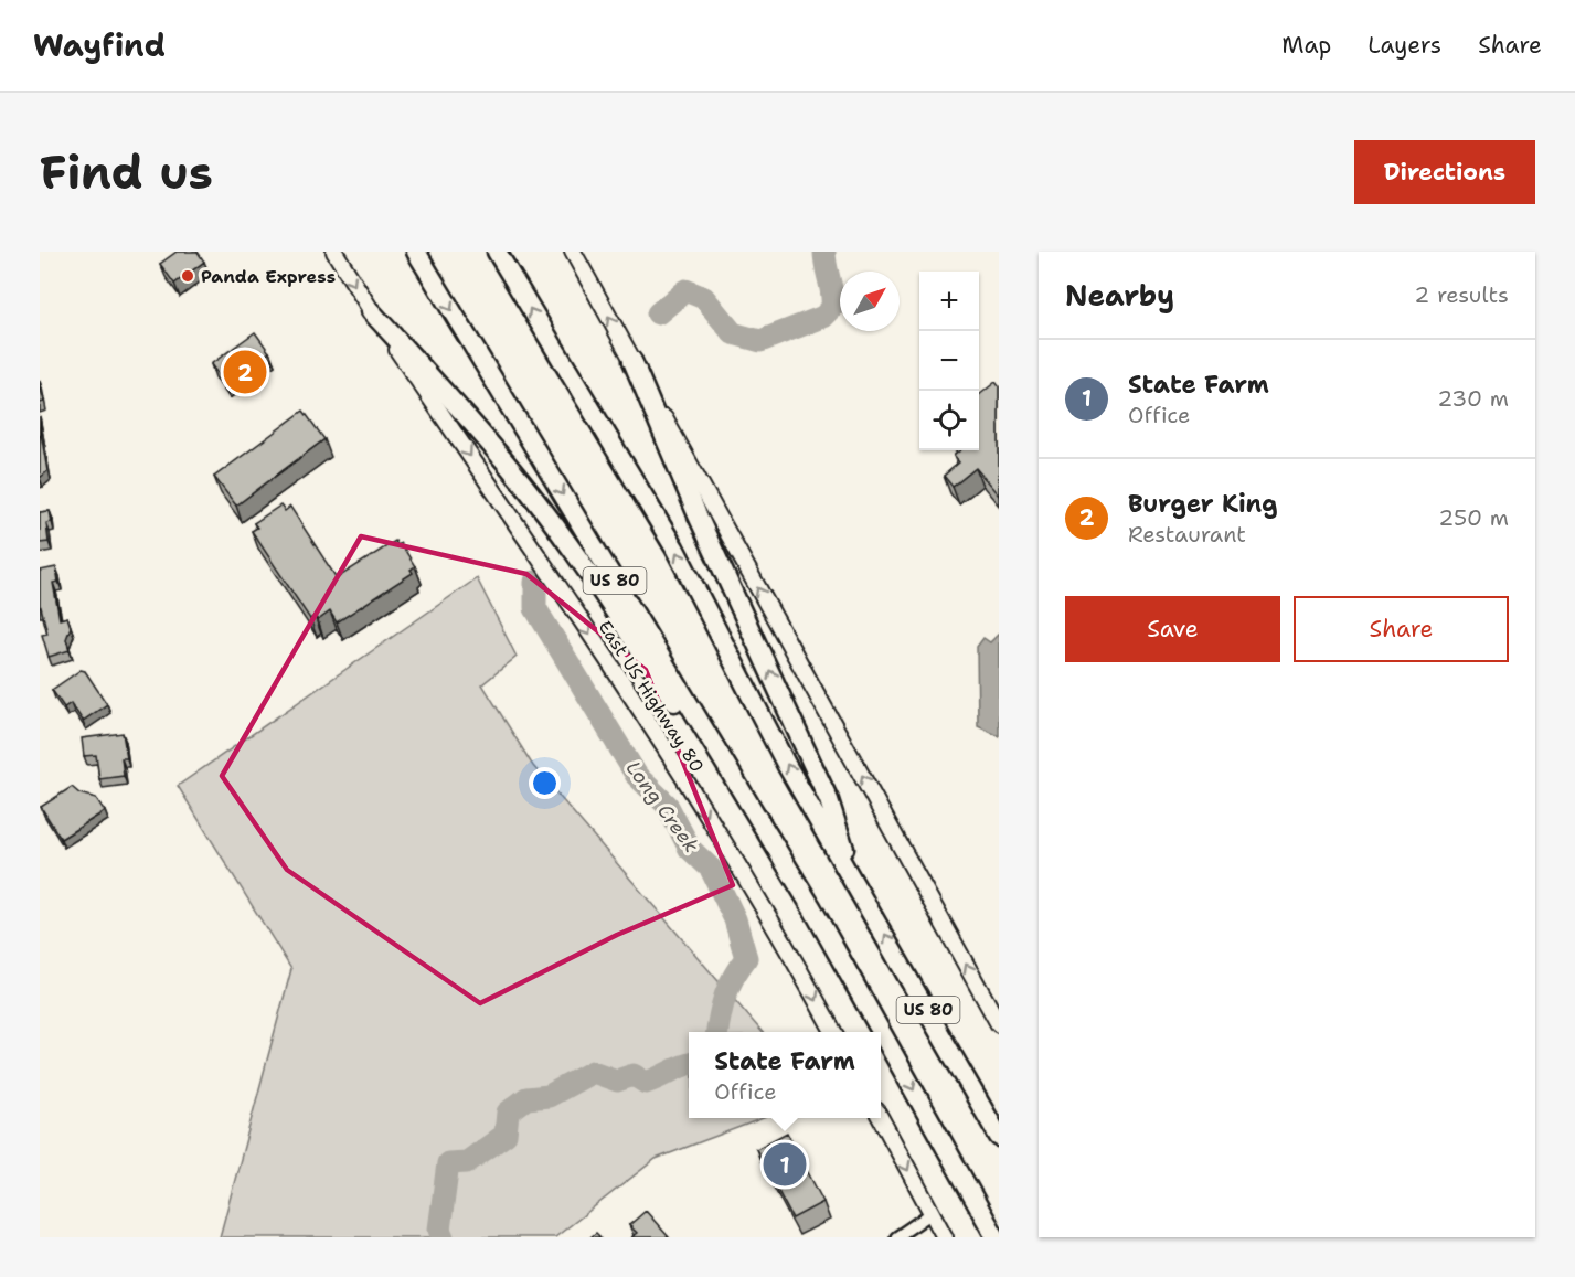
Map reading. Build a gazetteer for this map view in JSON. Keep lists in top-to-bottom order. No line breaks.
{"streets":{"highway":["US 80"],"main road":["East US Highway 80"]},"one_way":["East US Highway 80"],"water":["Long Creek"],"places":["Panda Express"],"north":"top right","page":{"header":"Wayfind","nav":["Map","Layers","Share"],"buttons":["Directions",["Save","Share"]],"title":"Find us","heading":["Nearby","2 results"],"map_buttons":["+","−"],"list":[{"mark":"1","name":"State Farm","note":"Office","value":"230 m"},{"mark":"2","name":"Burger King","note":"Restaurant","value":"250 m"}],"pins":["2","1"],"popup":["State Farm","Office"]}}
